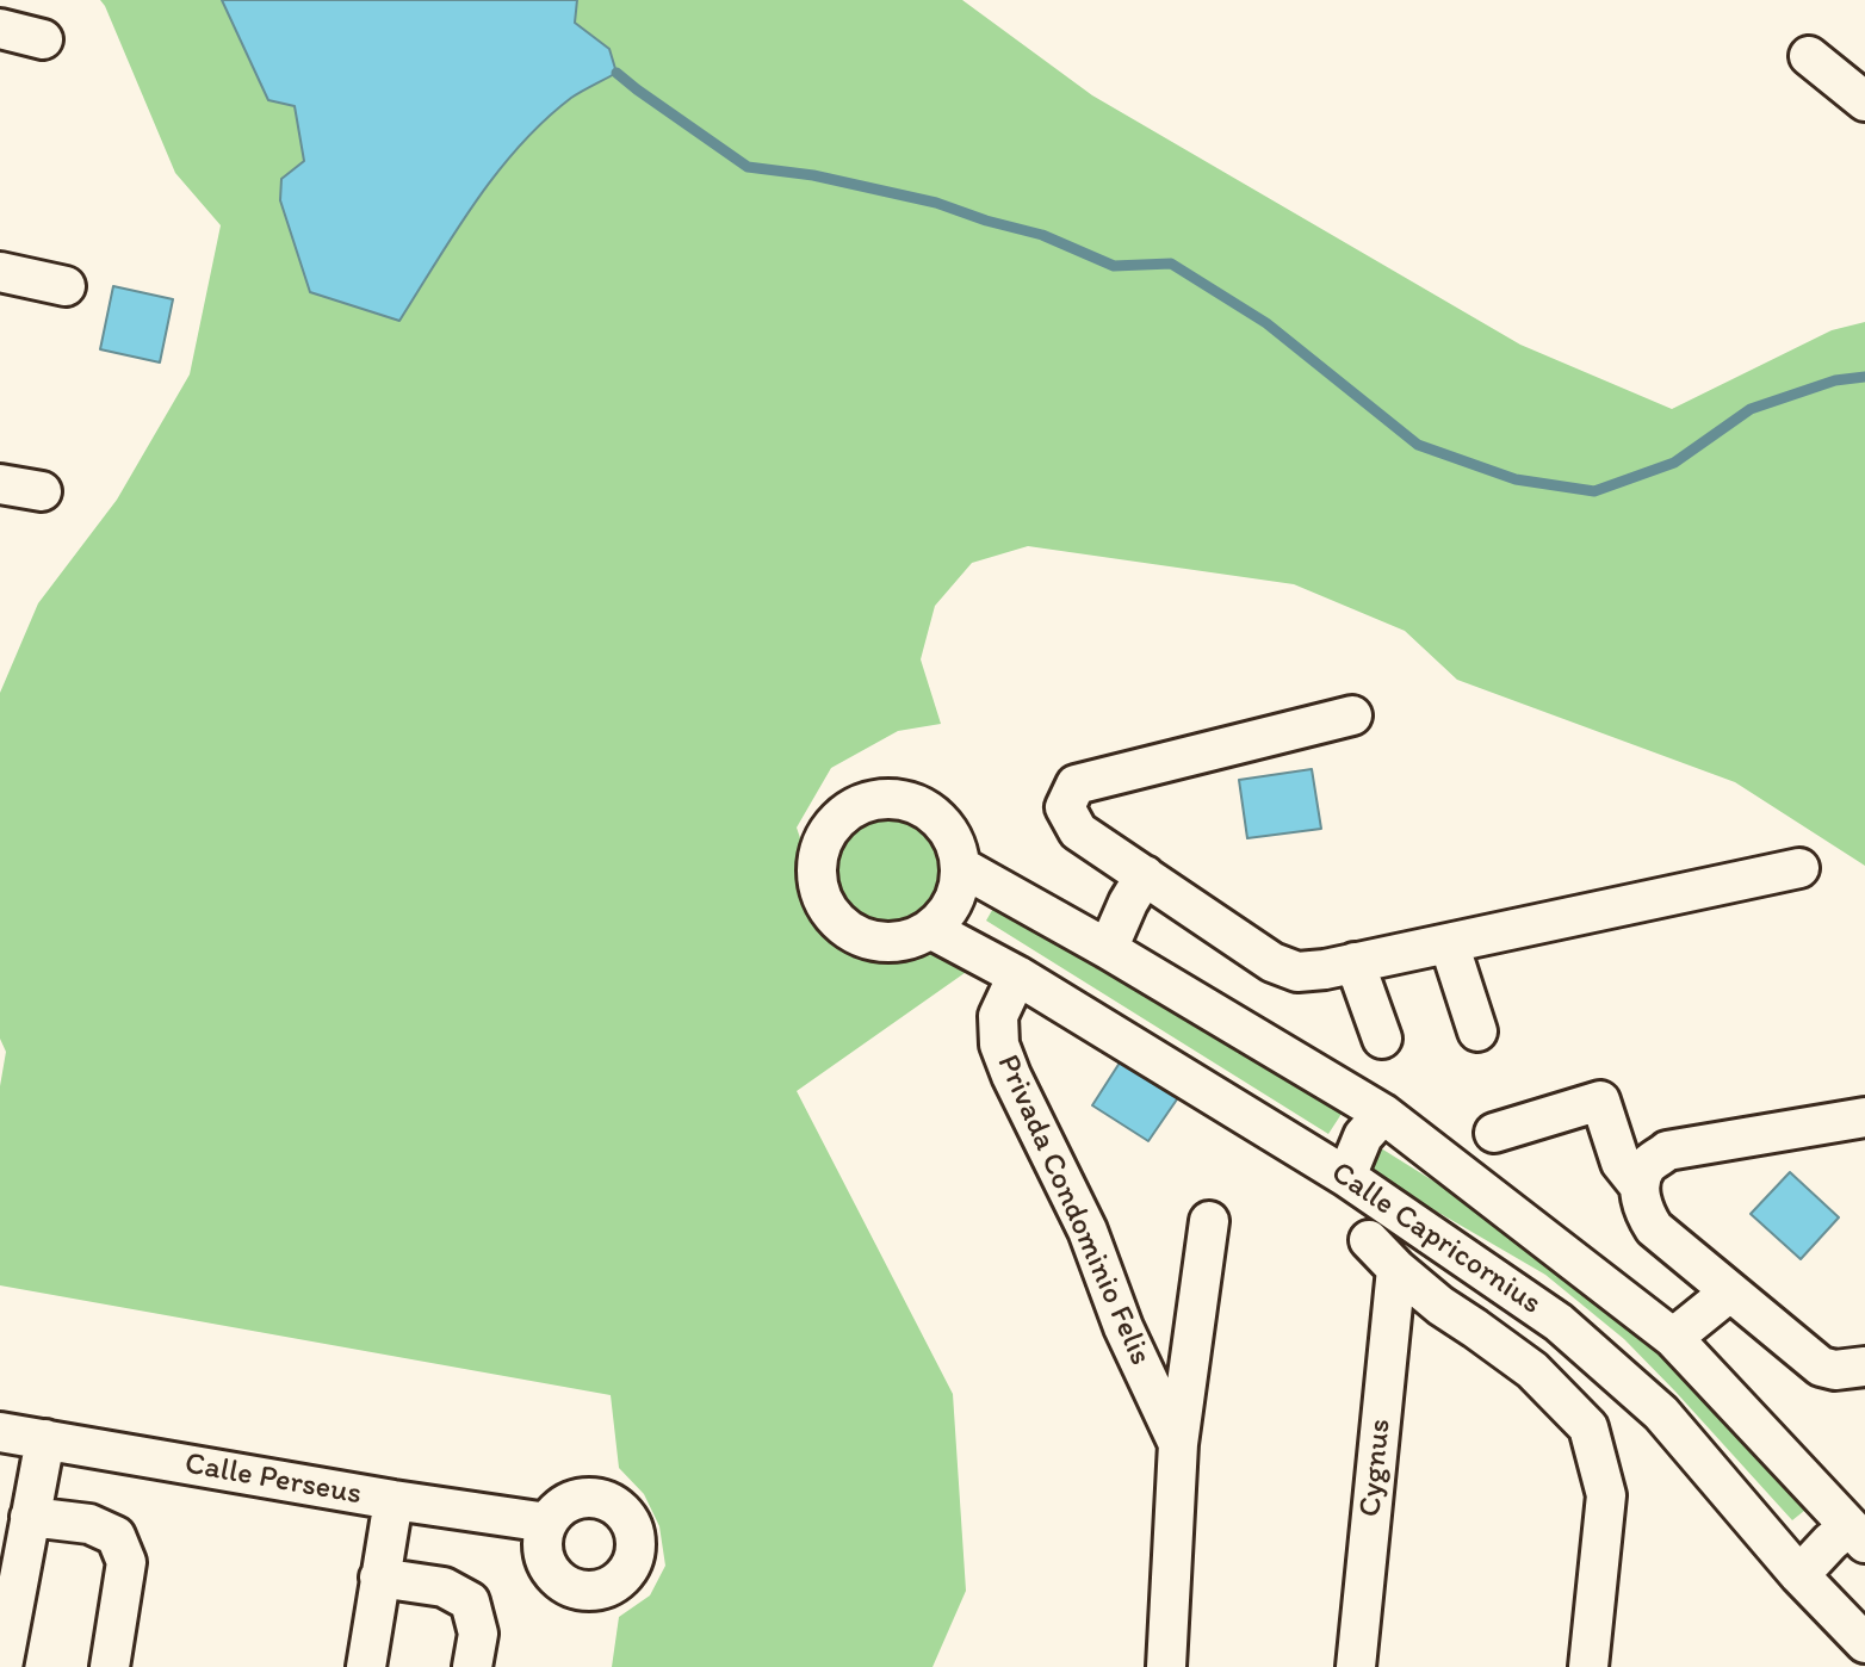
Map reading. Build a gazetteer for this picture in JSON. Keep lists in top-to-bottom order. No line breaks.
{"streets":{"street":["Privada Condominio Felis","Calle Capricornius","Cygnus","Calle Perseus"]},"crossings":[["Privada Condominio Felis","Calle Capricornius"]]}
